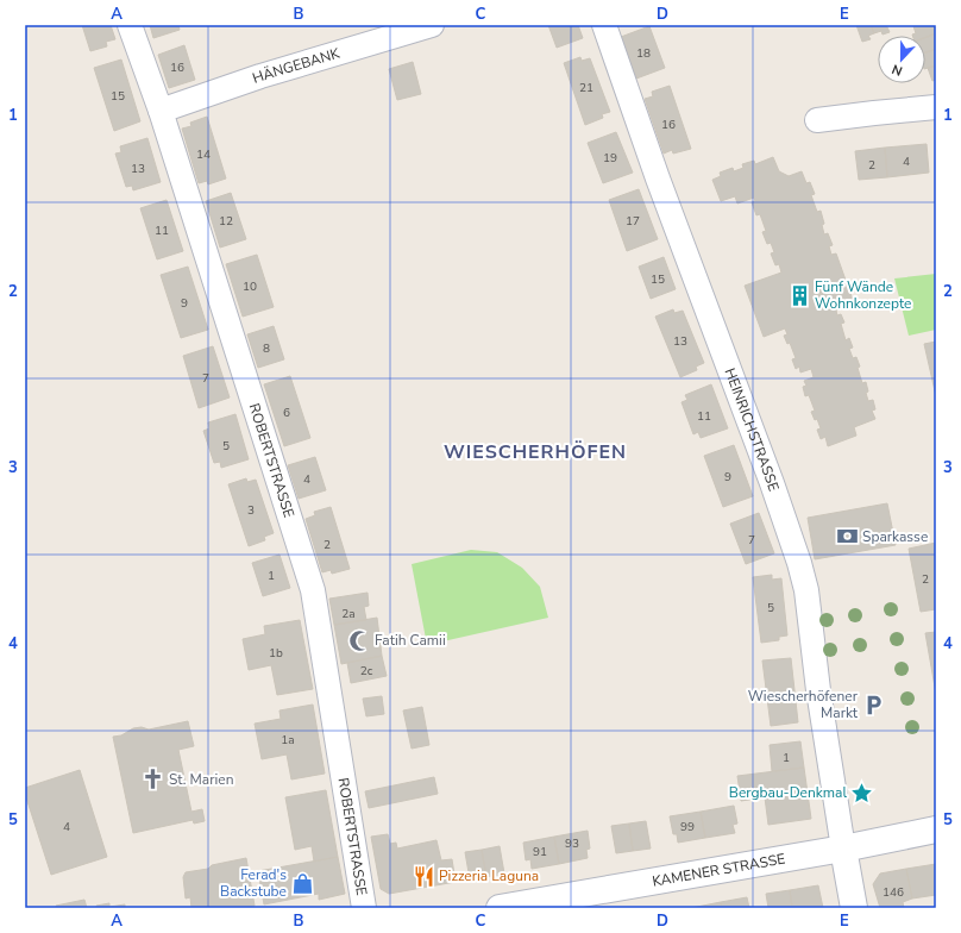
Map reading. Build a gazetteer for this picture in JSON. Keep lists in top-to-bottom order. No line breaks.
{"streets":{"main road":["KAMENER STRASSE"],"street":["HÄNGEBANK","HEINRICHSTRASSE","ROBERTSTRASSE"]},"crossings":[["HÄNGEBANK","ROBERTSTRASSE"],["HEINRICHSTRASSE","KAMENER STRASSE"]],"districts":["WIESCHERHÖFEN"],"places":{"building":["Fünf Wände Wohnkonzepte"],"bank":["Sparkasse"],"mosque":["Fatih Camii"],"parking":["Wiescherhöfener Markt"],"church":["St. Marien"],"place":["Bergbau-Denkmal"],"restaurant":["Pizzeria Laguna"],"shop":["Ferad's Backstube"]},"house_numbers":["18","16","21","15","16","14","19","4","2","13","12","17","11","15","10","9","13","8","7","6","11","5","9","4","3","7","2","1","2","5","2a","1b","2c","1a","1","4","99","93","91","146"],"north":"bottom","grid":{"columns":["A","B","C","D","E"],"rows":["1","2","3","4","5"]}}
